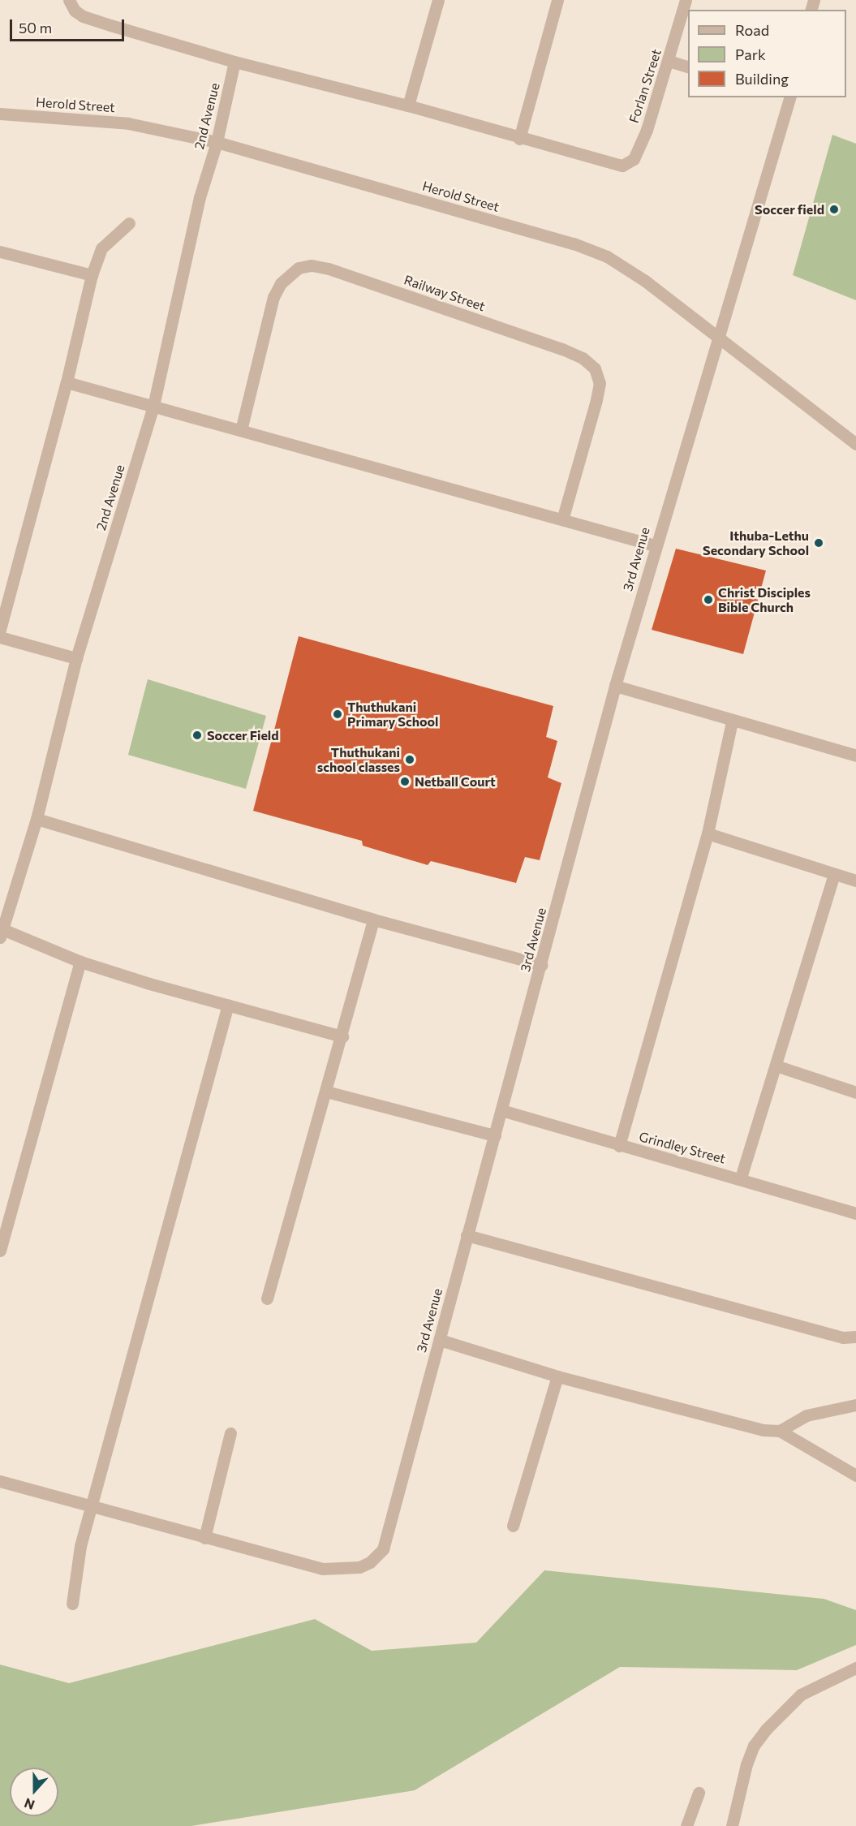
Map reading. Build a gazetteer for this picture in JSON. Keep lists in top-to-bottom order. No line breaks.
{"streets":{"street":["Forlan Street","Herold Street","2nd Avenue","Railway Street","3rd Avenue","Grindley Street"]},"crossings":[["Herold Street","2nd Avenue"],["Herold Street","3rd Avenue"],["3rd Avenue","Grindley Street"]],"places":["Soccer field","Ithuba-Lethu Secondary School","Christ Disciples Bible Church","Thuthukani Primary School","Soccer Field","Thuthukani school classes","Netball Court"],"legend":["Road","Park","Building"],"scale_bar":"50 m","north":"bottom"}
